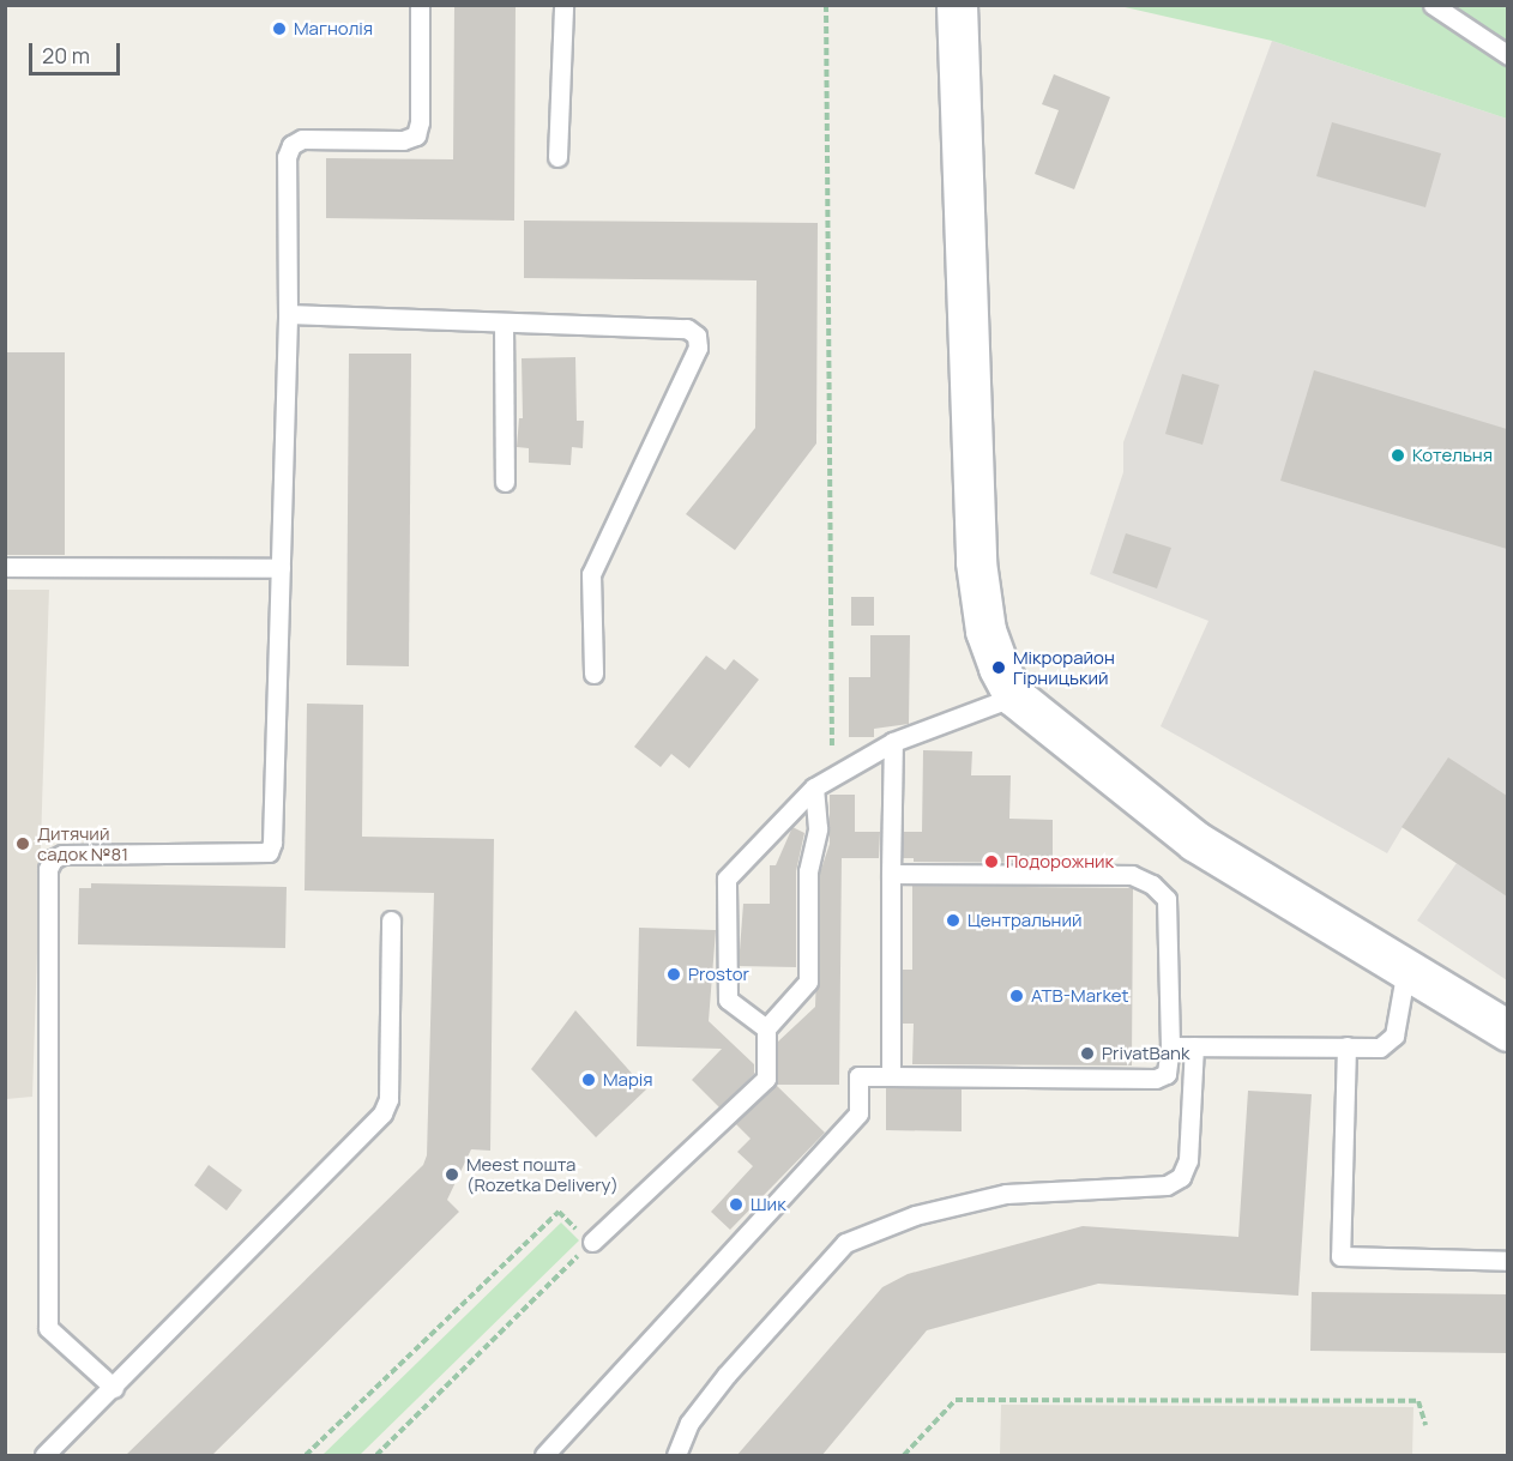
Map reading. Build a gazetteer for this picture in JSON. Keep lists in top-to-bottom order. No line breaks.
{"places":["Магнолія","Котельня","Мiкрорайон Гiрницький","Дитячий садок №81","Подорожник","Центральний","Prostor","ATB-Market","PrivatBank","Марія","Meest пошта (Rozetka Delivery)","Шик"],"scale_bar":"20 m"}
